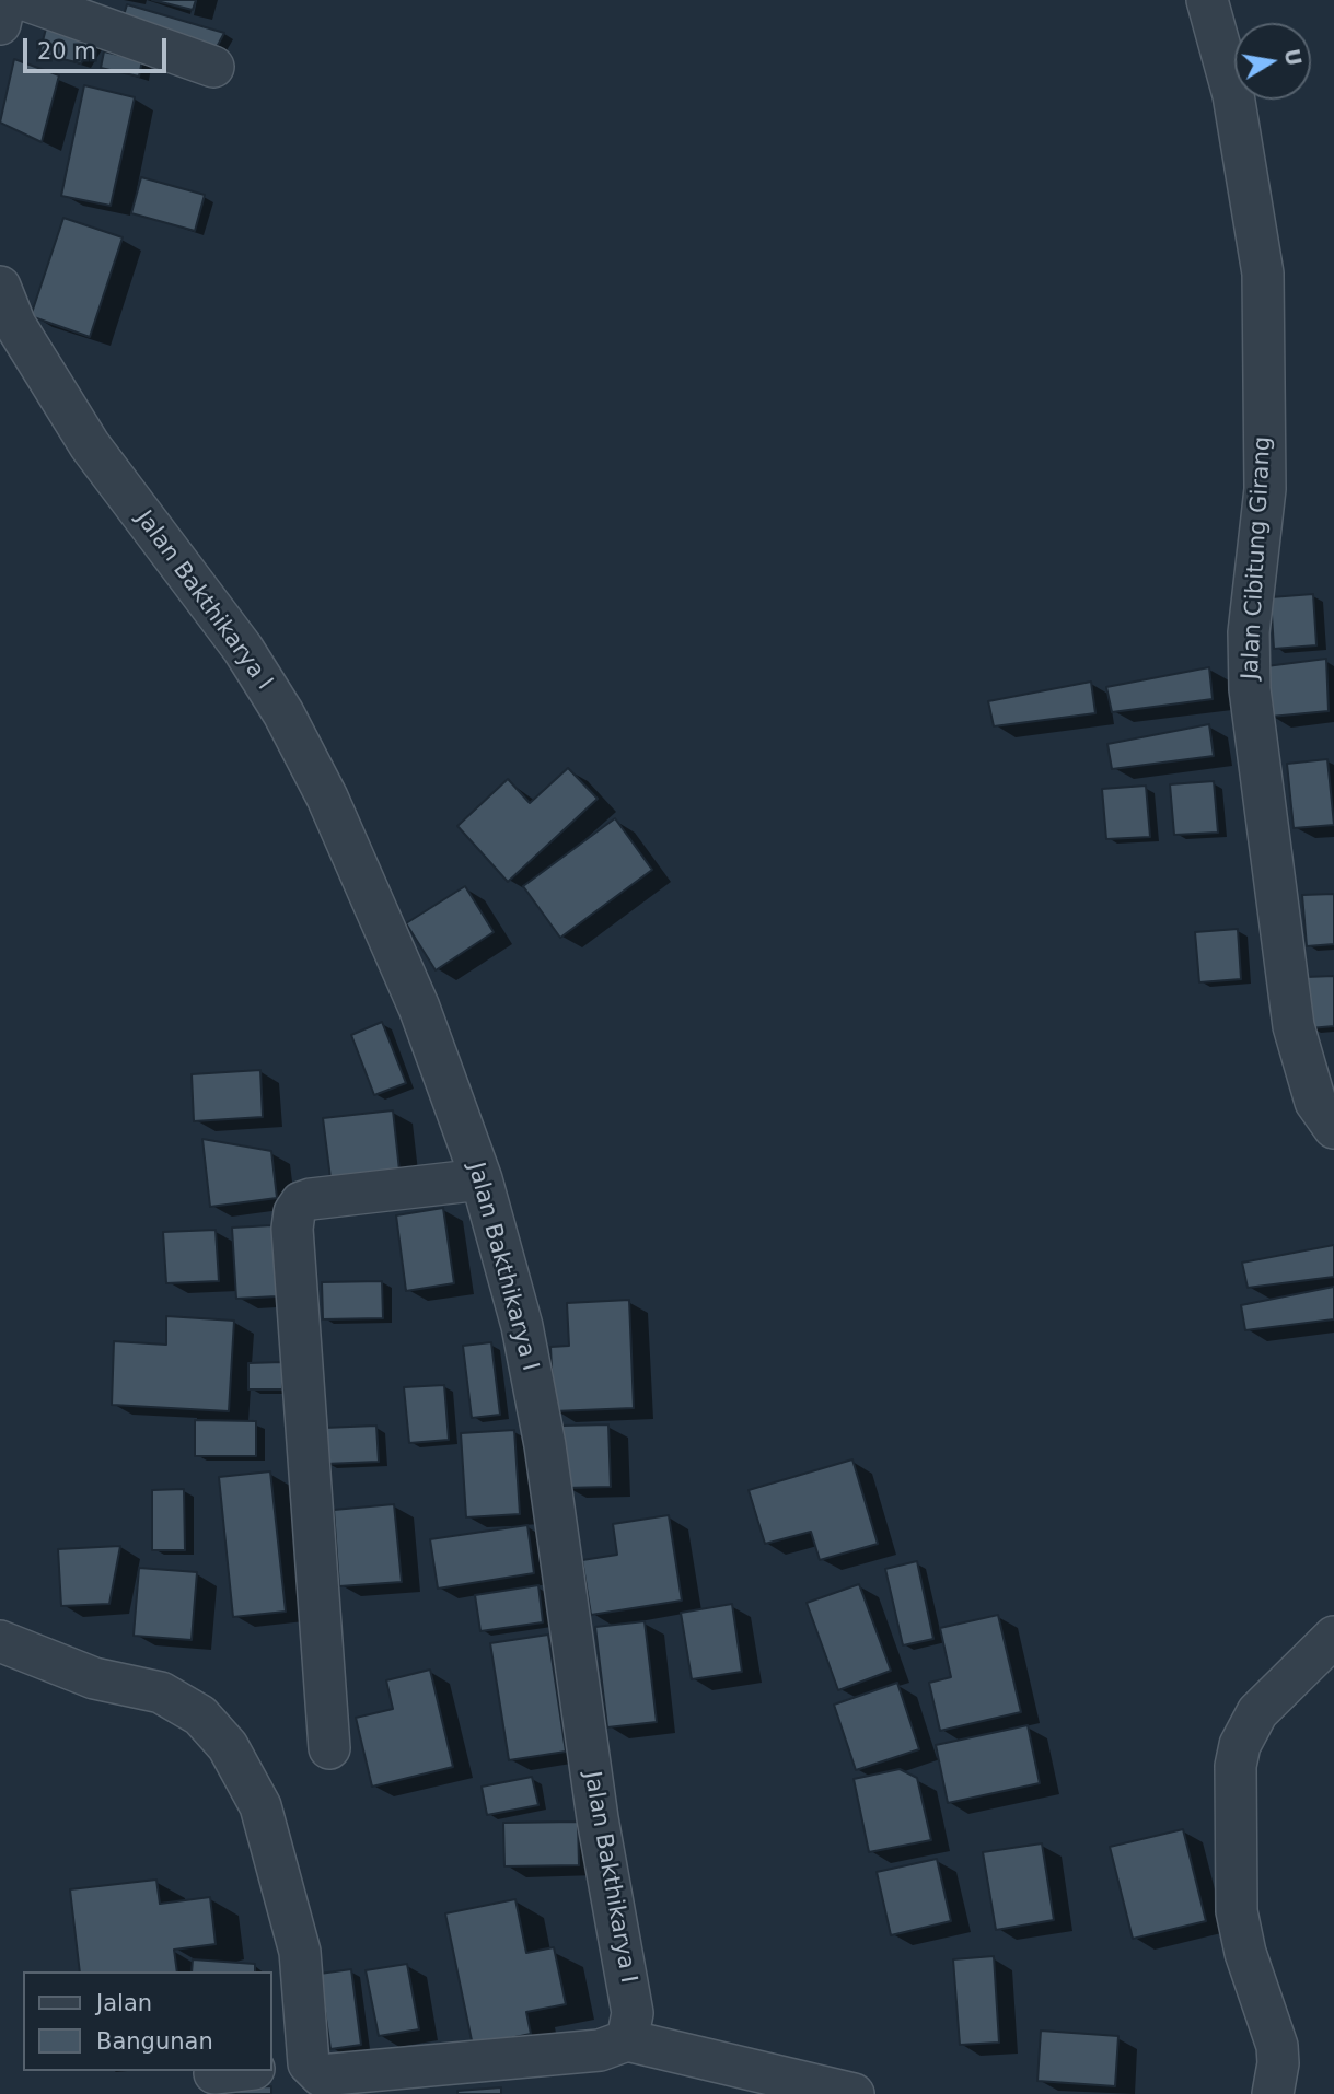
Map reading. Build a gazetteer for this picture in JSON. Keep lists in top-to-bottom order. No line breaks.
{"streets":{"street":["Jalan Cibitung Girang","Jalan Bakthikarya I"]},"legend":["Jalan","Bangunan"],"scale_bar":"20 m","north":"right"}
